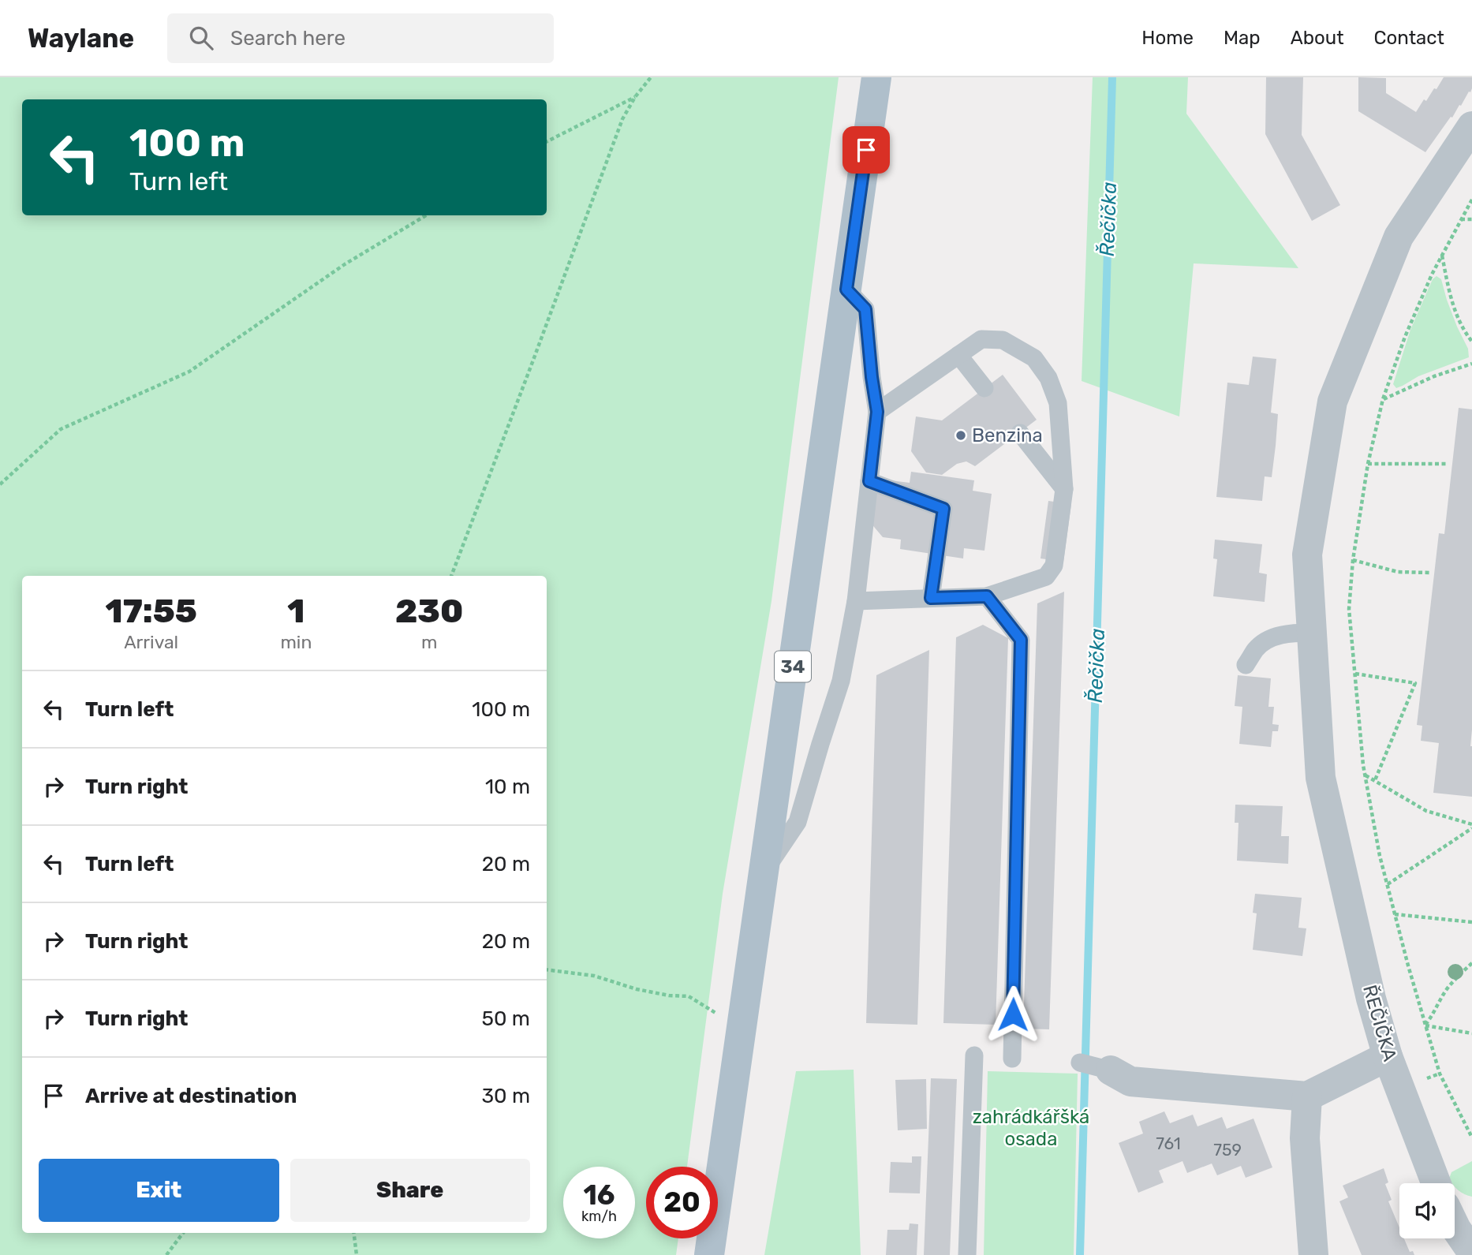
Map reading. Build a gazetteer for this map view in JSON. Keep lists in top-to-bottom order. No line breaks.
{"streets":{"main road":["34"],"street":["ŘEČIČKA"]},"water":["Řečička"],"parks":["zahrádkářšká osada"],"places":["Benzina"],"house_numbers":["761","759"],"page":{"header":"Waylane","search":"Search here","nav":["Home","Map","About","Contact"],"turn":["100 m","Turn left"],"eta":["17:55","Arrival","1","min","230","m"],"list":[{"name":"Turn left","value":"100 m"},{"name":"Turn right","value":"10 m"},{"name":"Turn left","value":"20 m"},{"name":"Turn right","value":"20 m"},{"name":"Turn right","value":"50 m"},{"name":"Arrive at destination","value":"30 m"}],"buttons":["Exit","Share"],"speed":"16 km/h","limit":"20"}}
